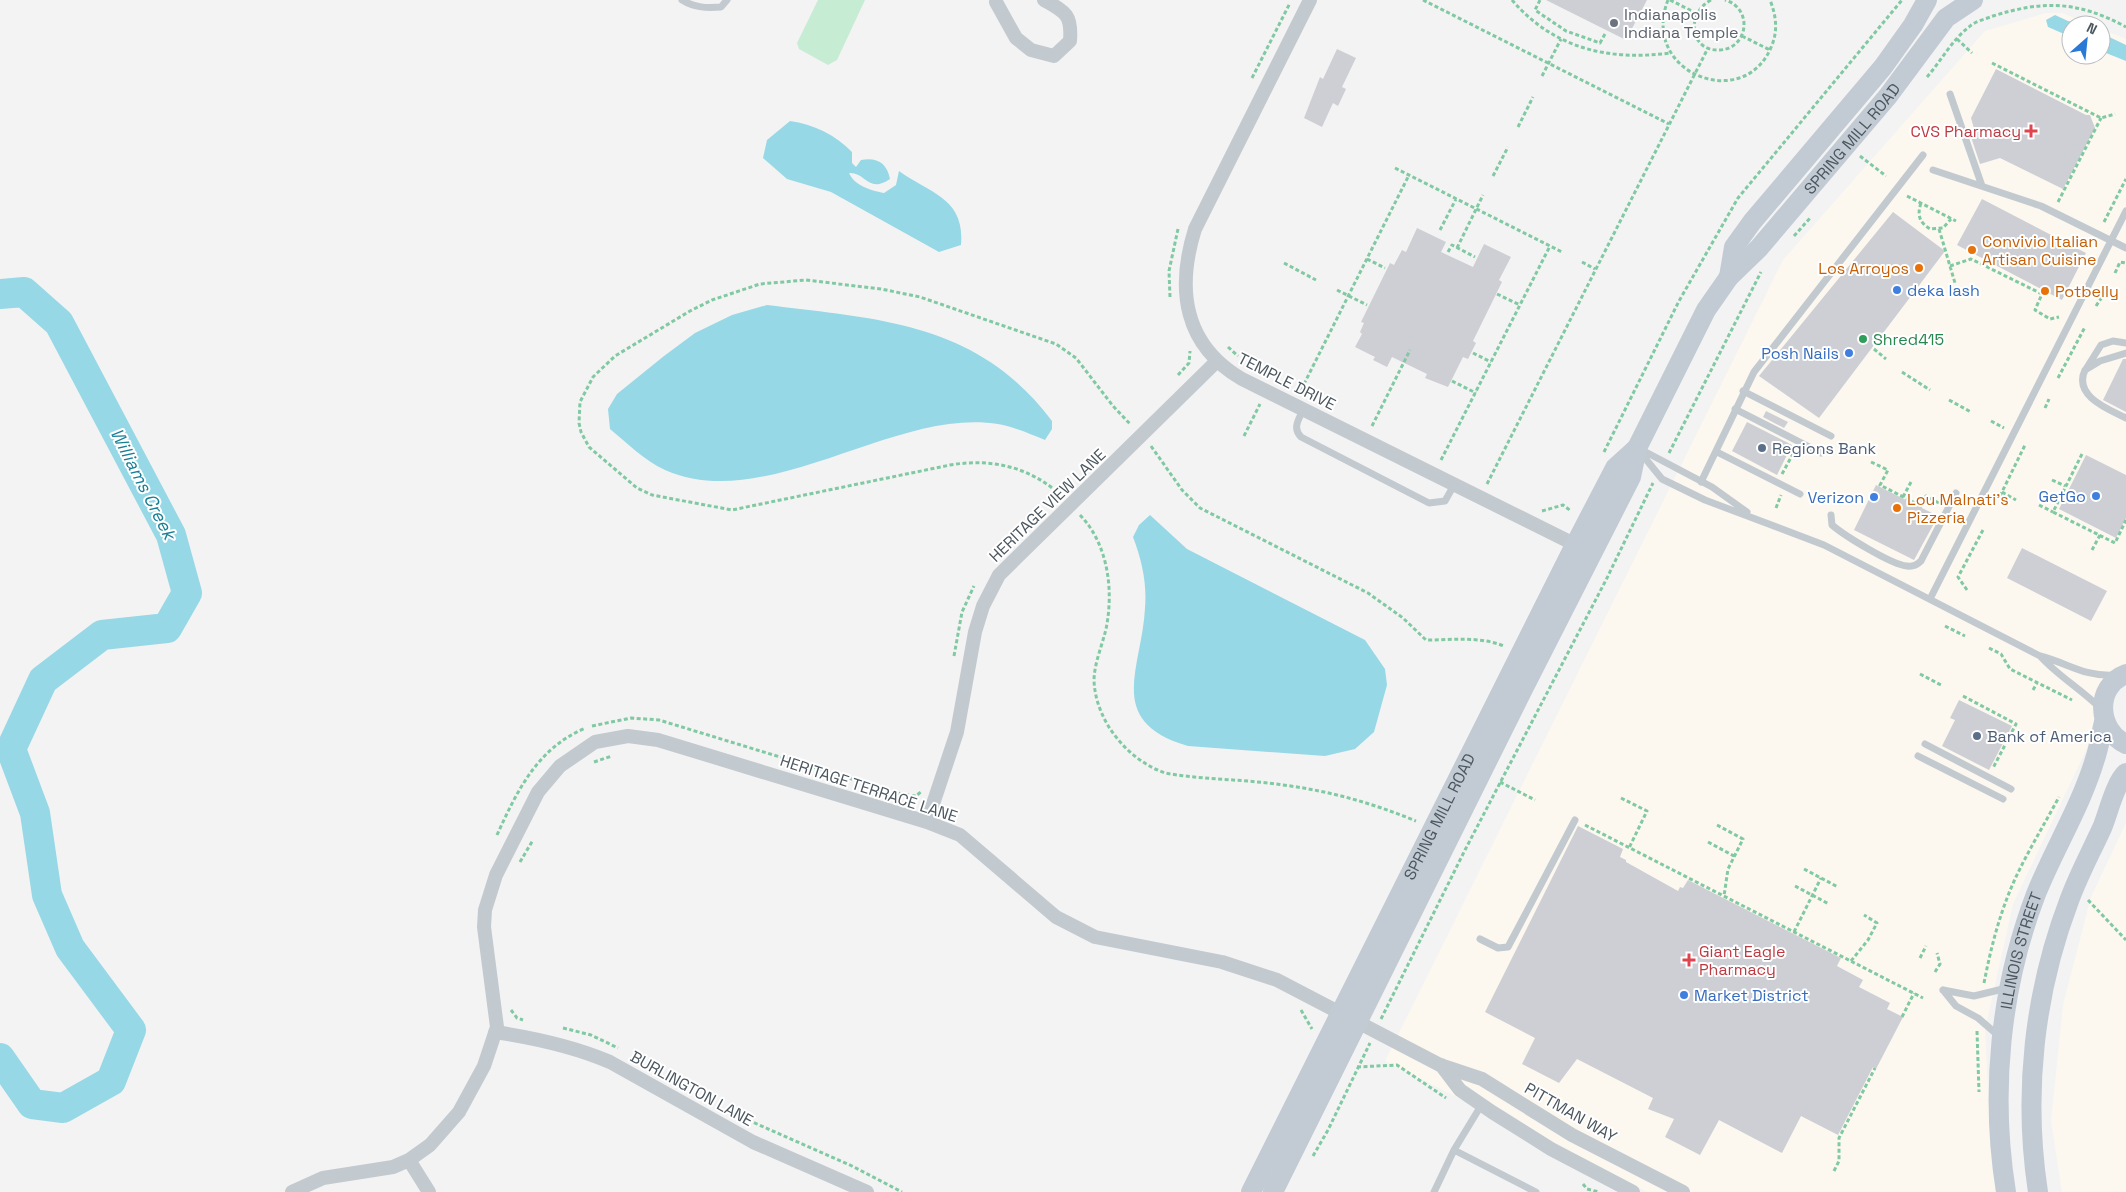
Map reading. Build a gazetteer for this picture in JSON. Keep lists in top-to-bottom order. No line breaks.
{"streets":{"street":["SPRING MILL ROAD","TEMPLE DRIVE","HERITAGE VIEW LANE","HERITAGE TERRACE LANE","ILLINOIS STREET","BURLINGTON LANE","PITTMAN WAY"]},"crossings":[["SPRING MILL ROAD","TEMPLE DRIVE"],["SPRING MILL ROAD","HERITAGE TERRACE LANE"],["SPRING MILL ROAD","PITTMAN WAY"],["TEMPLE DRIVE","HERITAGE VIEW LANE"],["HERITAGE VIEW LANE","HERITAGE TERRACE LANE"],["HERITAGE TERRACE LANE","BURLINGTON LANE"],["HERITAGE TERRACE LANE","PITTMAN WAY"]],"water":["Williams Creek"],"places":{"other":["Indianapolis Indiana Temple","Convivio Italian Artisan Cuisine","Los Arroyos","deka lash","Potbelly","Shred415","Posh Nails","Regions Bank","GetGo","Verizon","Lou Malnati's Pizzeria","Bank of America","Market District"],"health":["CVS Pharmacy","Giant Eagle Pharmacy"]},"north":"top right"}
